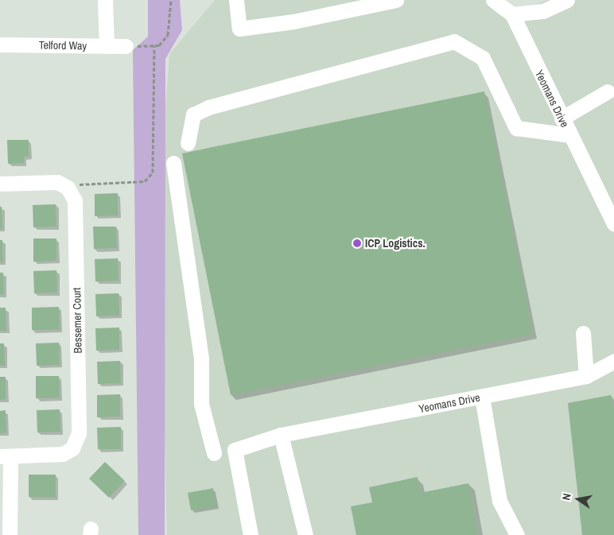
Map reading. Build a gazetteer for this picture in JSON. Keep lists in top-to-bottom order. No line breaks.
{"streets":{"street":["Telford Way","Yeomans Drive","Bessemer Court"]},"places":["ICP Logistics."],"north":"left"}
